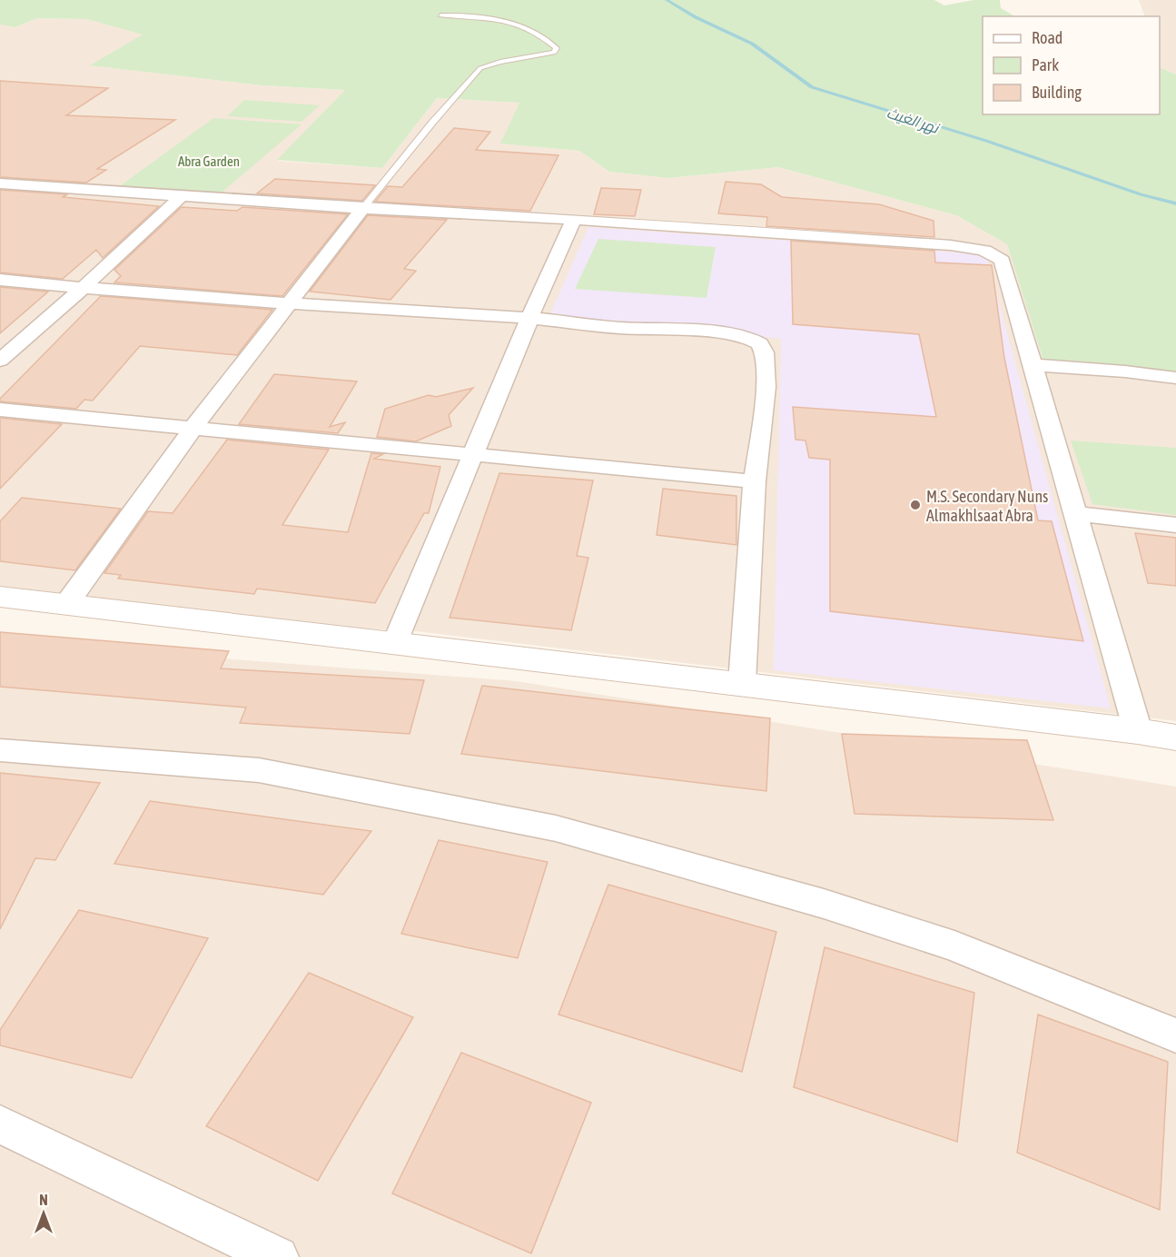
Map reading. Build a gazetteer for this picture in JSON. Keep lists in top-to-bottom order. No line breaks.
{"water":["نهر الغيث"],"parks":["Abra Garden"],"places":["M.S. Secondary Nuns Almakhlsaat Abra"],"legend":["Road","Park","Building"],"north":"top"}
